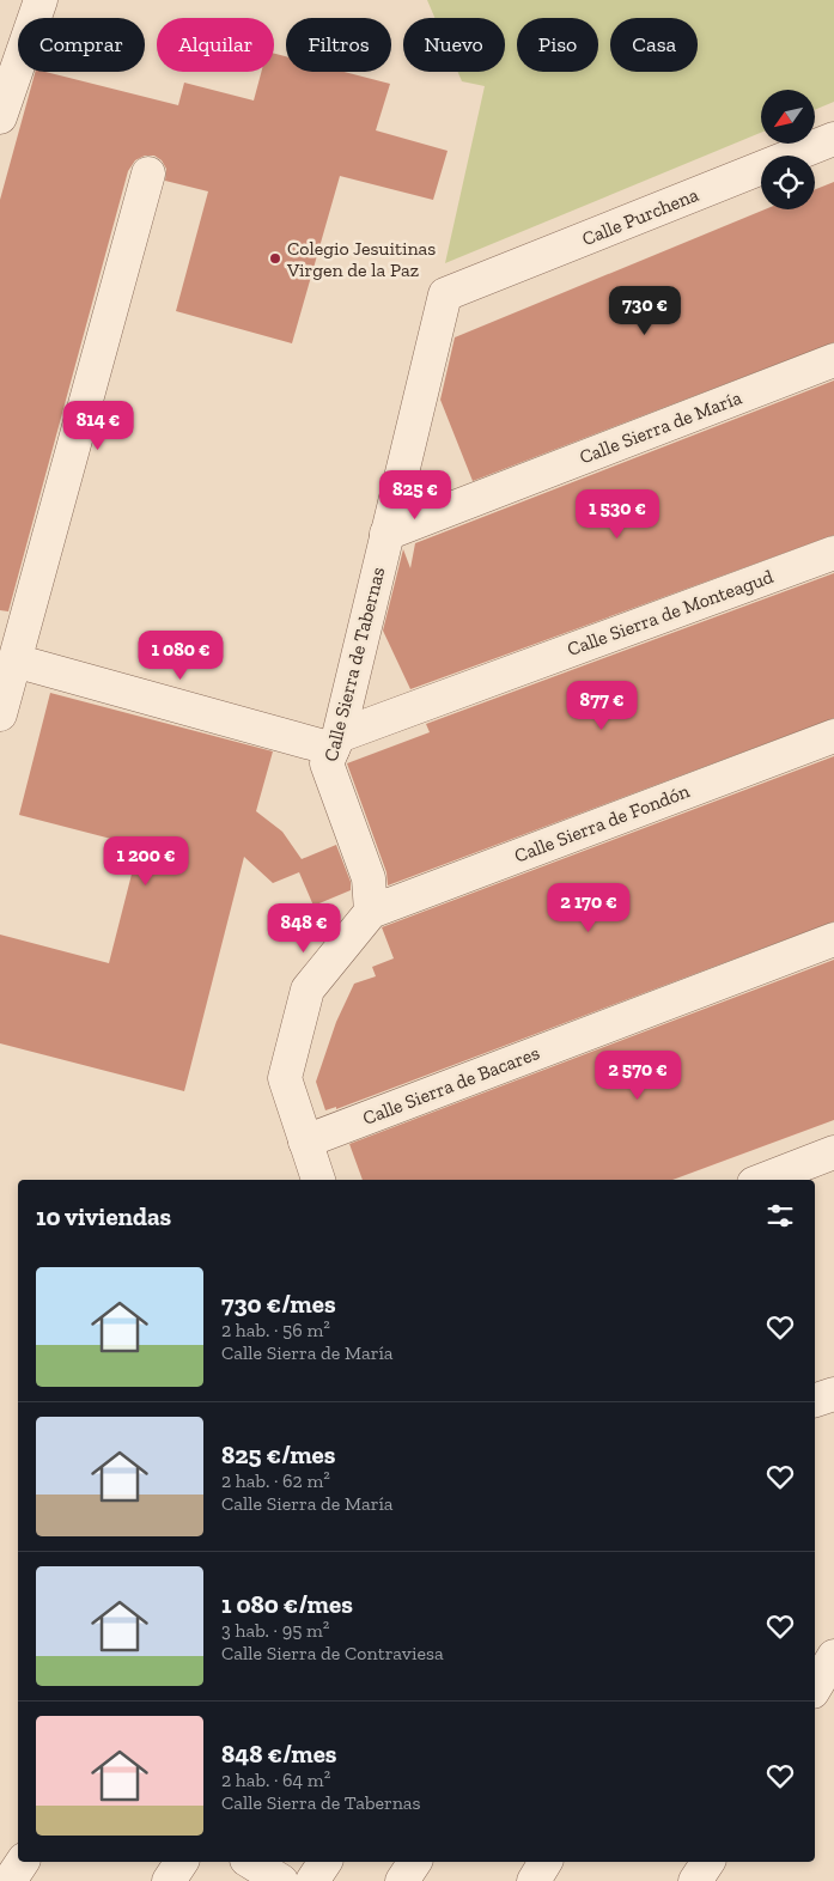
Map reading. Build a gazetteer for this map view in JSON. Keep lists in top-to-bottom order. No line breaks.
{"streets":{"street":["Calle Purchena","Calle Sierra de María","Calle Sierra de Monteagud","Calle Sierra de Tabernas","Calle Sierra de Fondón","Calle Sierra de Bacares"]},"crossings":[["Calle Purchena","Calle Sierra de Tabernas"],["Calle Sierra de María","Calle Sierra de Tabernas"],["Calle Sierra de Monteagud","Calle Sierra de Tabernas"],["Calle Sierra de Tabernas","Calle Sierra de Fondón"]],"places":["Colegio Jesuitinas Virgen de la Paz"],"north":"bottom left","page":{"chip":["Comprar","Alquilar","Filtros","Nuevo","Piso","Casa"],"price":["730 €","814 €","825 €","1 530 €","1 080 €","877 €","1 200 €","2 170 €","848 €","2 570 €"],"heading":"10 viviendas","list":[{"name":"730 €/mes","note":"2 hab. · 56 m² · Calle Sierra de María"},{"name":"825 €/mes","note":"2 hab. · 62 m² · Calle Sierra de María"},{"name":"1 080 €/mes","note":"3 hab. · 95 m² · Calle Sierra de Contraviesa"},{"name":"848 €/mes","note":"2 hab. · 64 m² · Calle Sierra de Tabernas"}]}}
